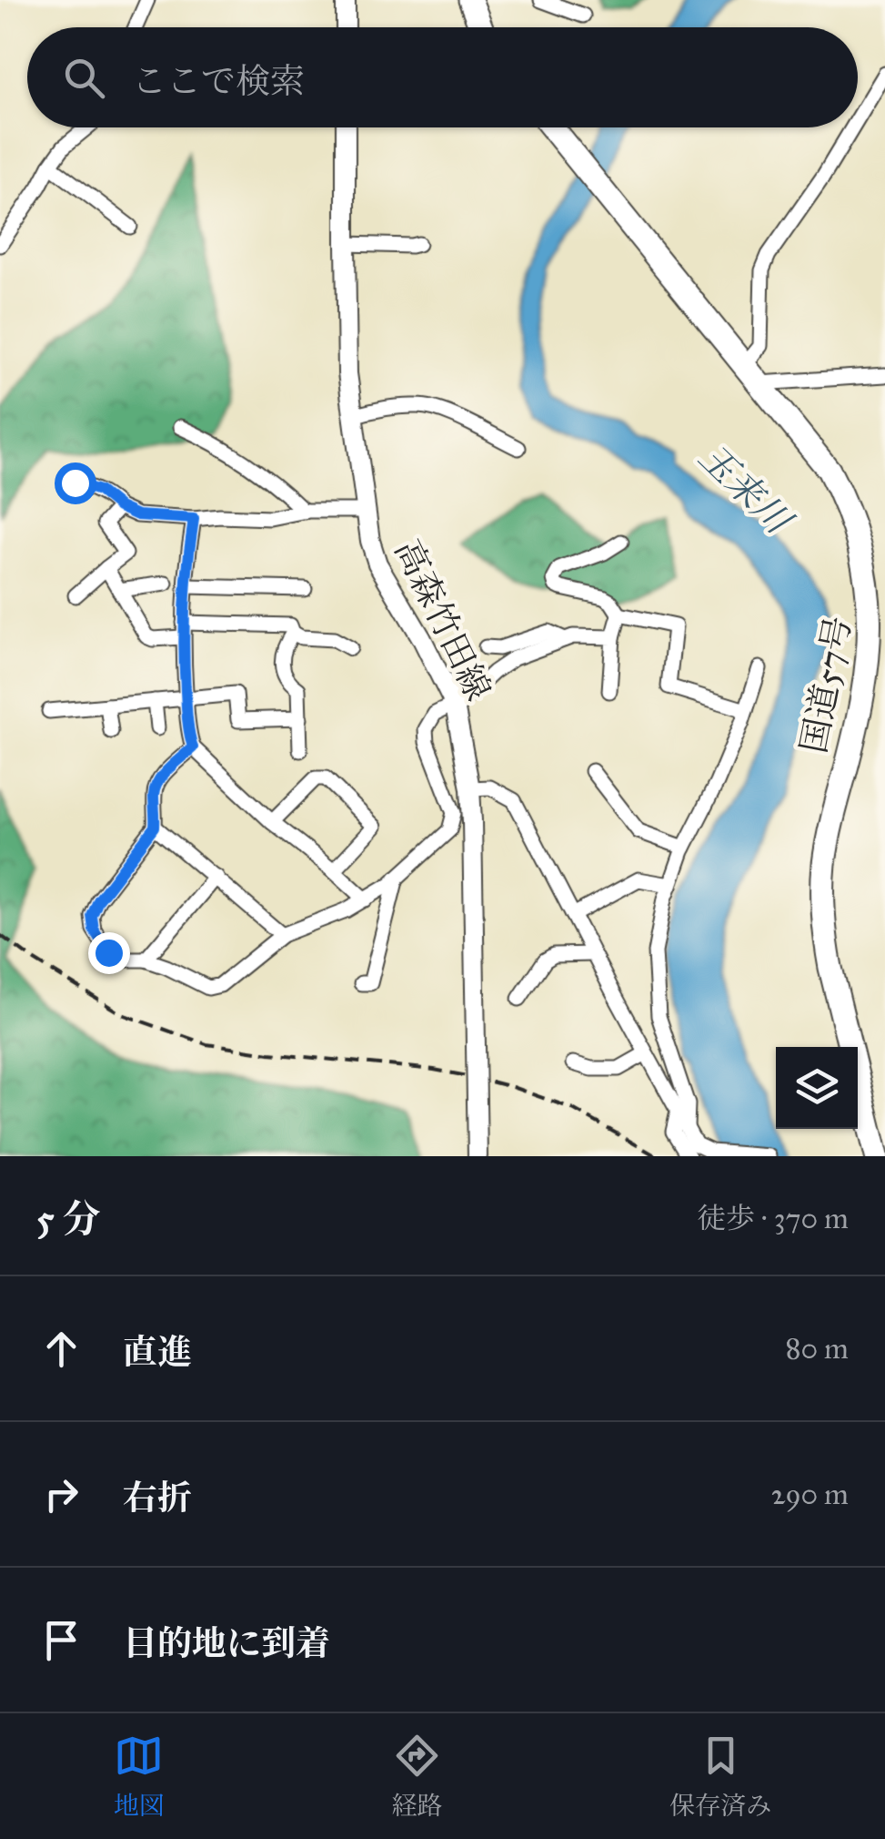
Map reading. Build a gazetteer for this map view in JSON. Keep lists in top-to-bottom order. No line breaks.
{"streets":{"highway":["国道57号"],"main road":["高森竹田線"]},"water":["玉来川"],"page":{"search":"ここで検索","heading":["5 分","徒歩 · 370 m"],"list":[["直進","80 m"],["右折","290 m"],"目的地に到着"],"nav":["地図","経路","保存済み"]}}
